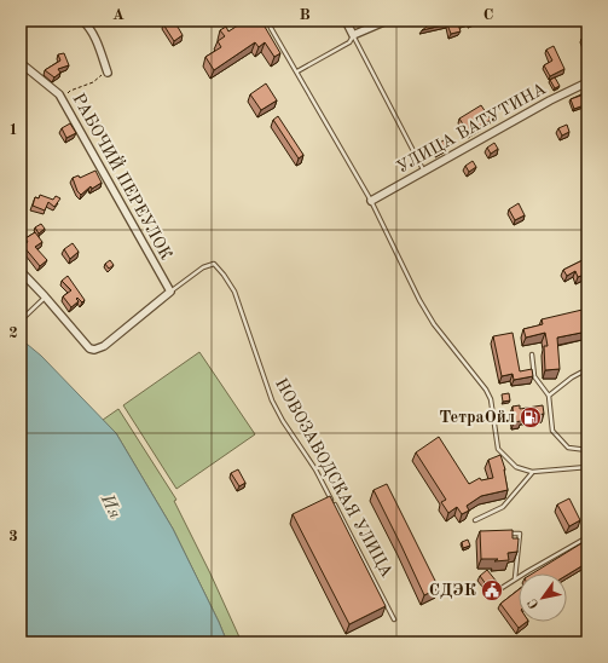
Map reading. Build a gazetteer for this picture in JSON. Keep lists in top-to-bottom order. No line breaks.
{"streets":{"street":["УЛИЦА ВАТУТИНА","РАБОЧИЙ ПЕРЕУЛОК"],"lane":["НОВОЗАВОДСКАЯ УЛИЦА"]},"crossings":[["РАБОЧИЙ ПЕРЕУЛОК","НОВОЗАВОДСКАЯ УЛИЦА"]],"water":["Ия"],"places":{"fuel station":["ТетраОйл"],"public building":["СДЭК"]},"north":"bottom left","grid":{"columns":["A","B","C"],"rows":["1","2","3"]}}
